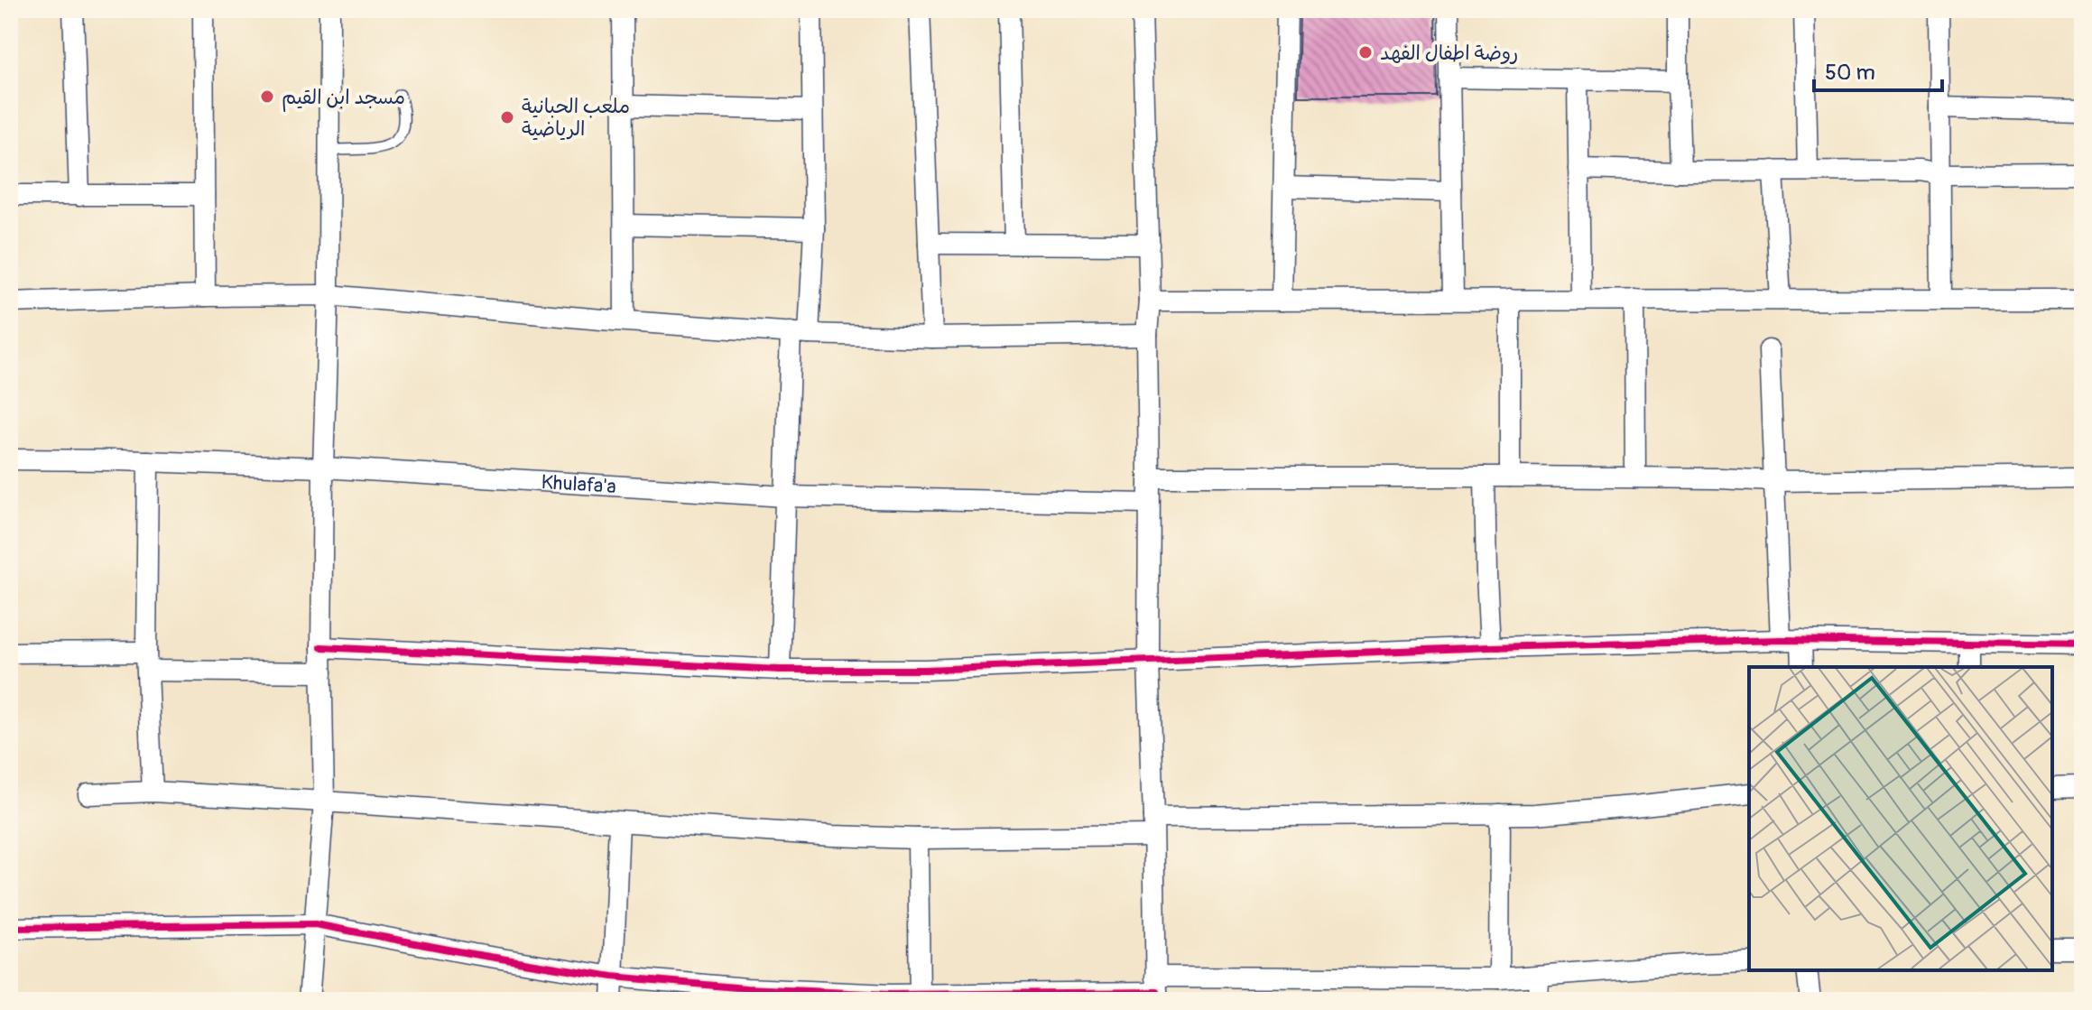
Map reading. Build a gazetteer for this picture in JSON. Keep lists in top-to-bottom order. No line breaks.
{"streets":{"street":["Khulafa'a"]},"places":["روضة اطفال الفهد","مسجد ابن القيم","ملعب الحبانية الرياضية"],"scale_bar":"50 m"}
